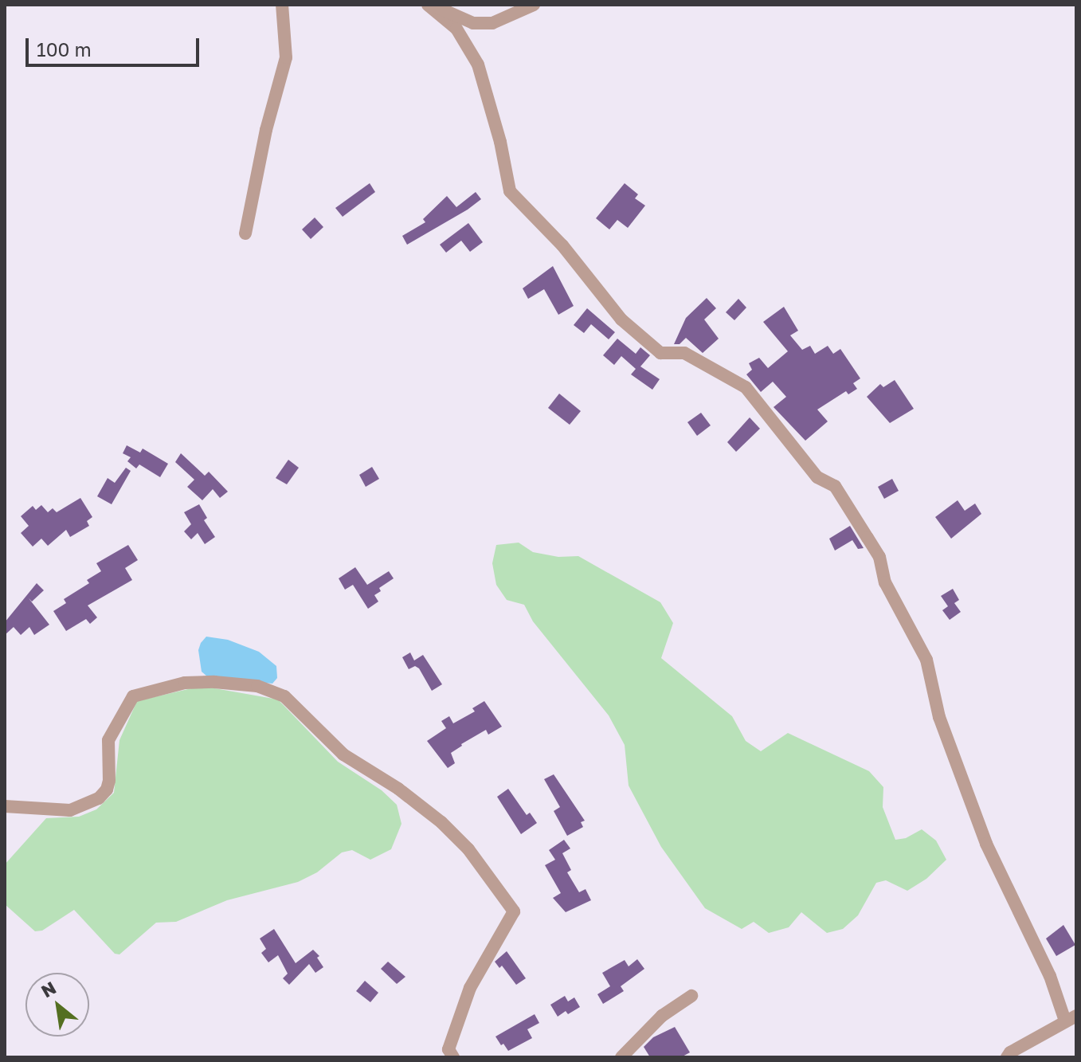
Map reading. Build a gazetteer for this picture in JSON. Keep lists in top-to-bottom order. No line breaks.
{"scale_bar":"100 m","north":"top left"}
